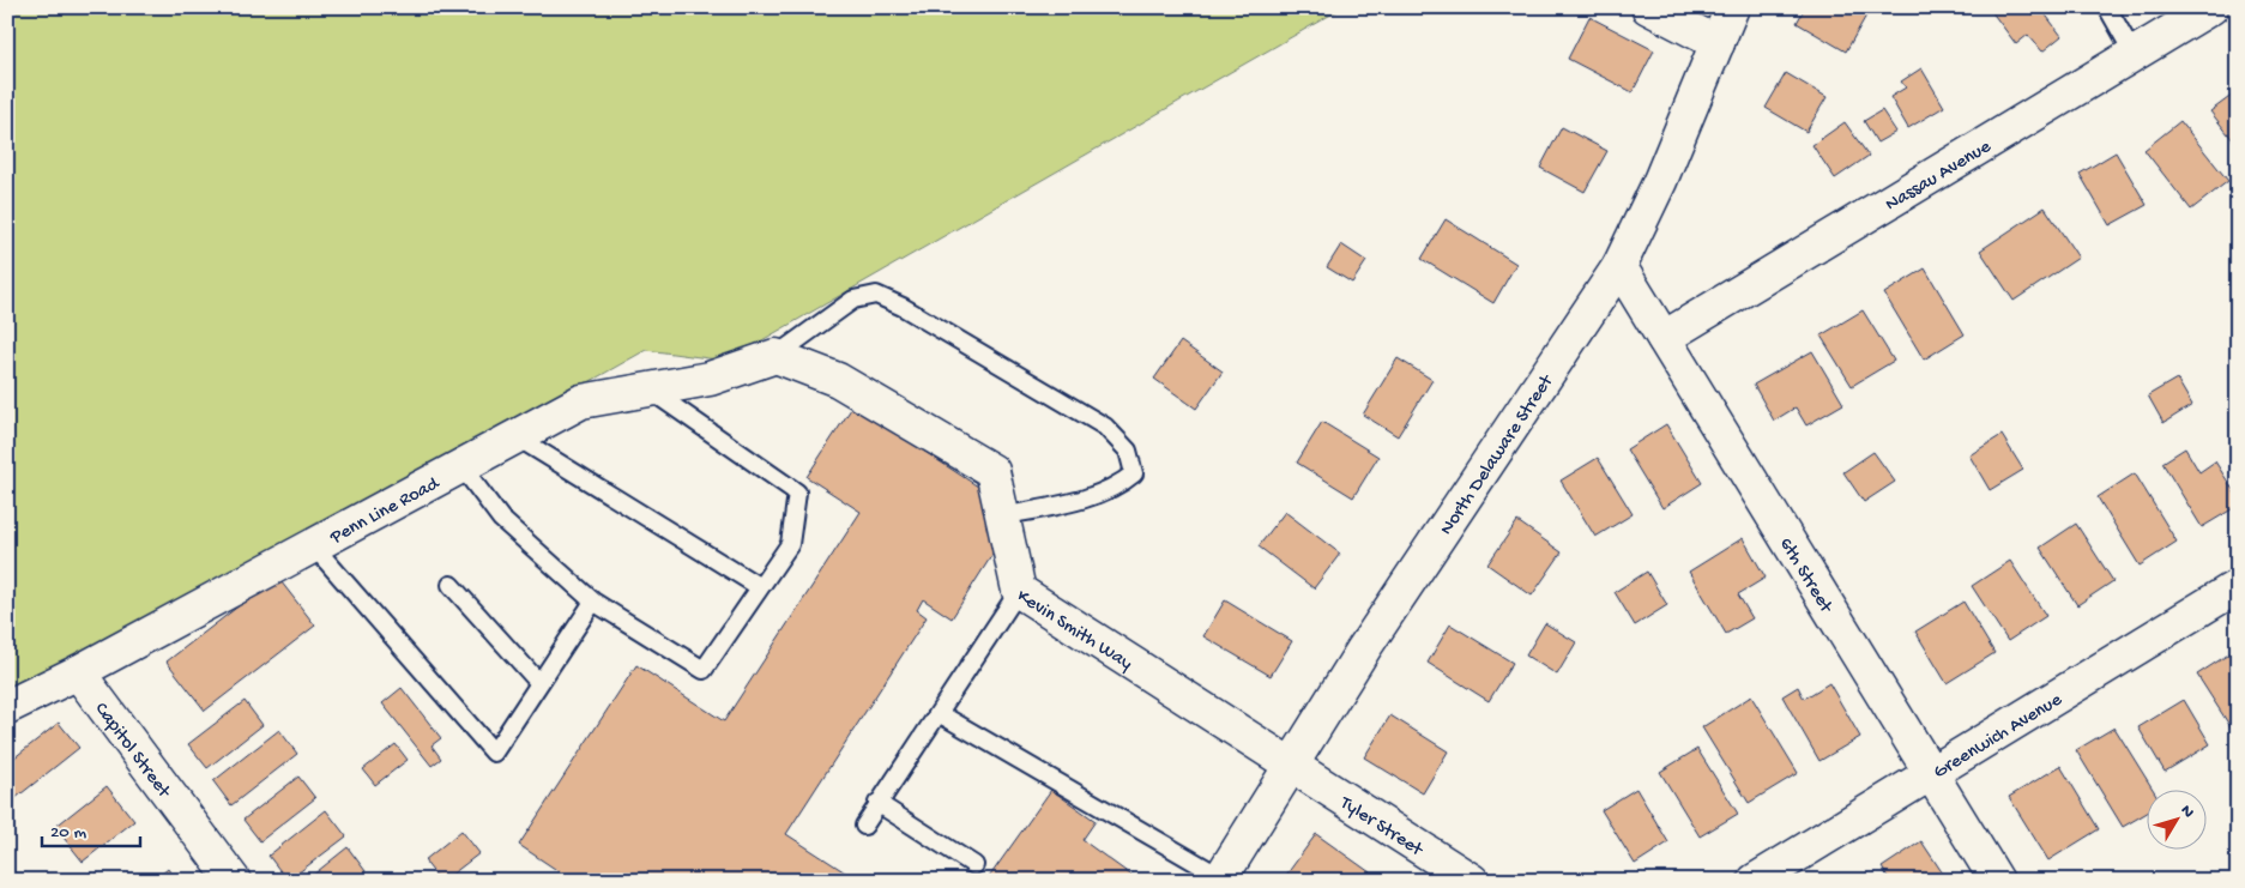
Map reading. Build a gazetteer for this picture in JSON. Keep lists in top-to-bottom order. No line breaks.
{"streets":{"street":["Nassau Avenue","North Delaware Street","Penn Line Road","6th Street","Kevin Smith Way","Greenwich Avenue","Capitol Street","Tyler Street"]},"crossings":[["Nassau Avenue","6th Street"],["North Delaware Street","6th Street"],["North Delaware Street","Kevin Smith Way"],["North Delaware Street","Tyler Street"],["Penn Line Road","Kevin Smith Way"],["Penn Line Road","Capitol Street"],["6th Street","Greenwich Avenue"],["Kevin Smith Way","Tyler Street"]],"scale_bar":"20 m","north":"top right"}
